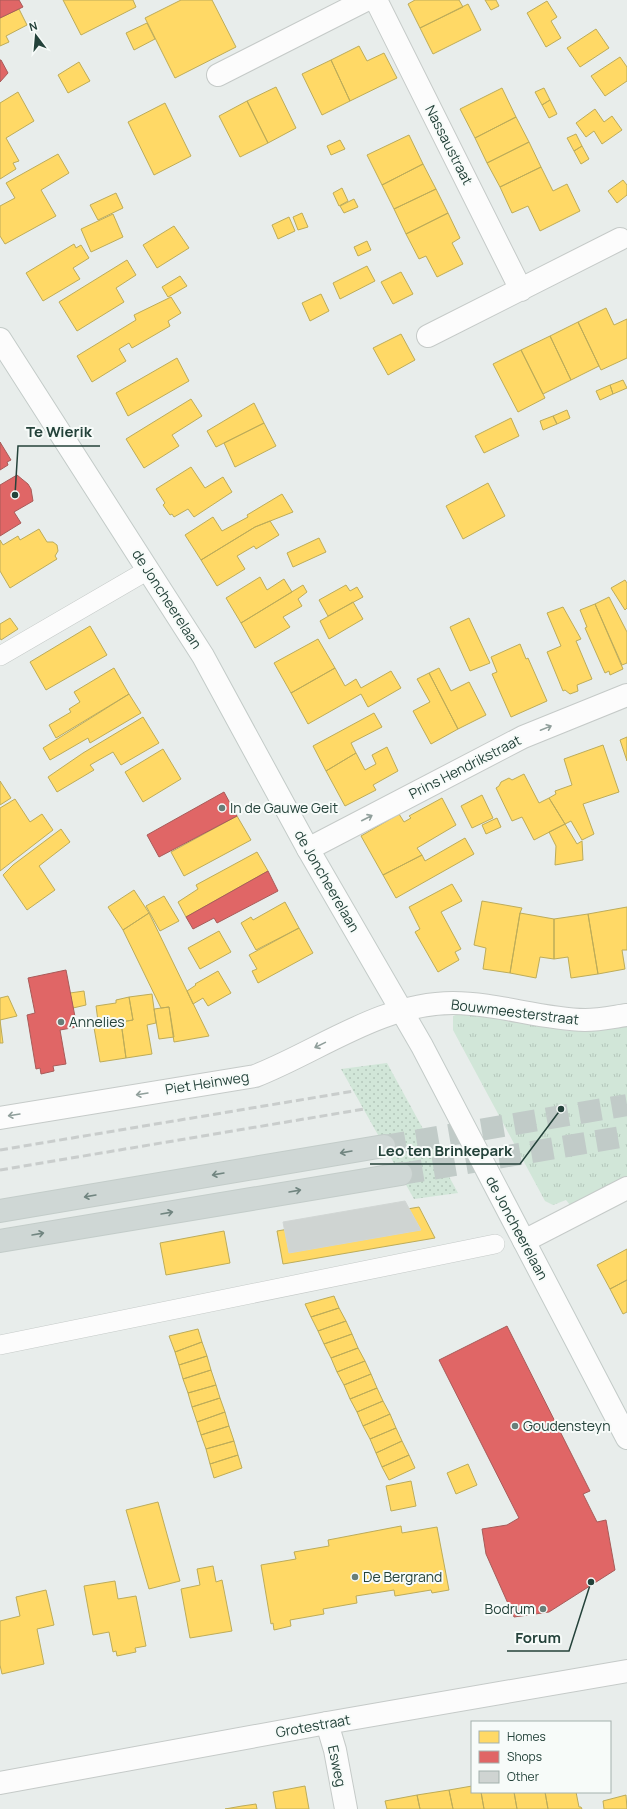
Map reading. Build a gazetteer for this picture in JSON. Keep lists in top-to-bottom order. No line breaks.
{"streets":{"street":["Nassaustraat","de Joncheerelaan","Prins Hendrikstraat","Bouwmeesterstraat","Piet Heinweg","Grotestraat","Esweg"]},"crossings":[["de Joncheerelaan","Prins Hendrikstraat"],["de Joncheerelaan","Bouwmeesterstraat"],["de Joncheerelaan","Piet Heinweg"],["Bouwmeesterstraat","Piet Heinweg"],["Grotestraat","Esweg"]],"one_way":["Prins Hendrikstraat","Piet Heinweg"],"places":["Te Wierik","In de Gauwe Geit","Annelies","Leo ten Brinkepark","Goudensteyn","De Bergrand","Forum","Bodrum"],"legend":["Homes","Shops","Other"],"north":"top"}
